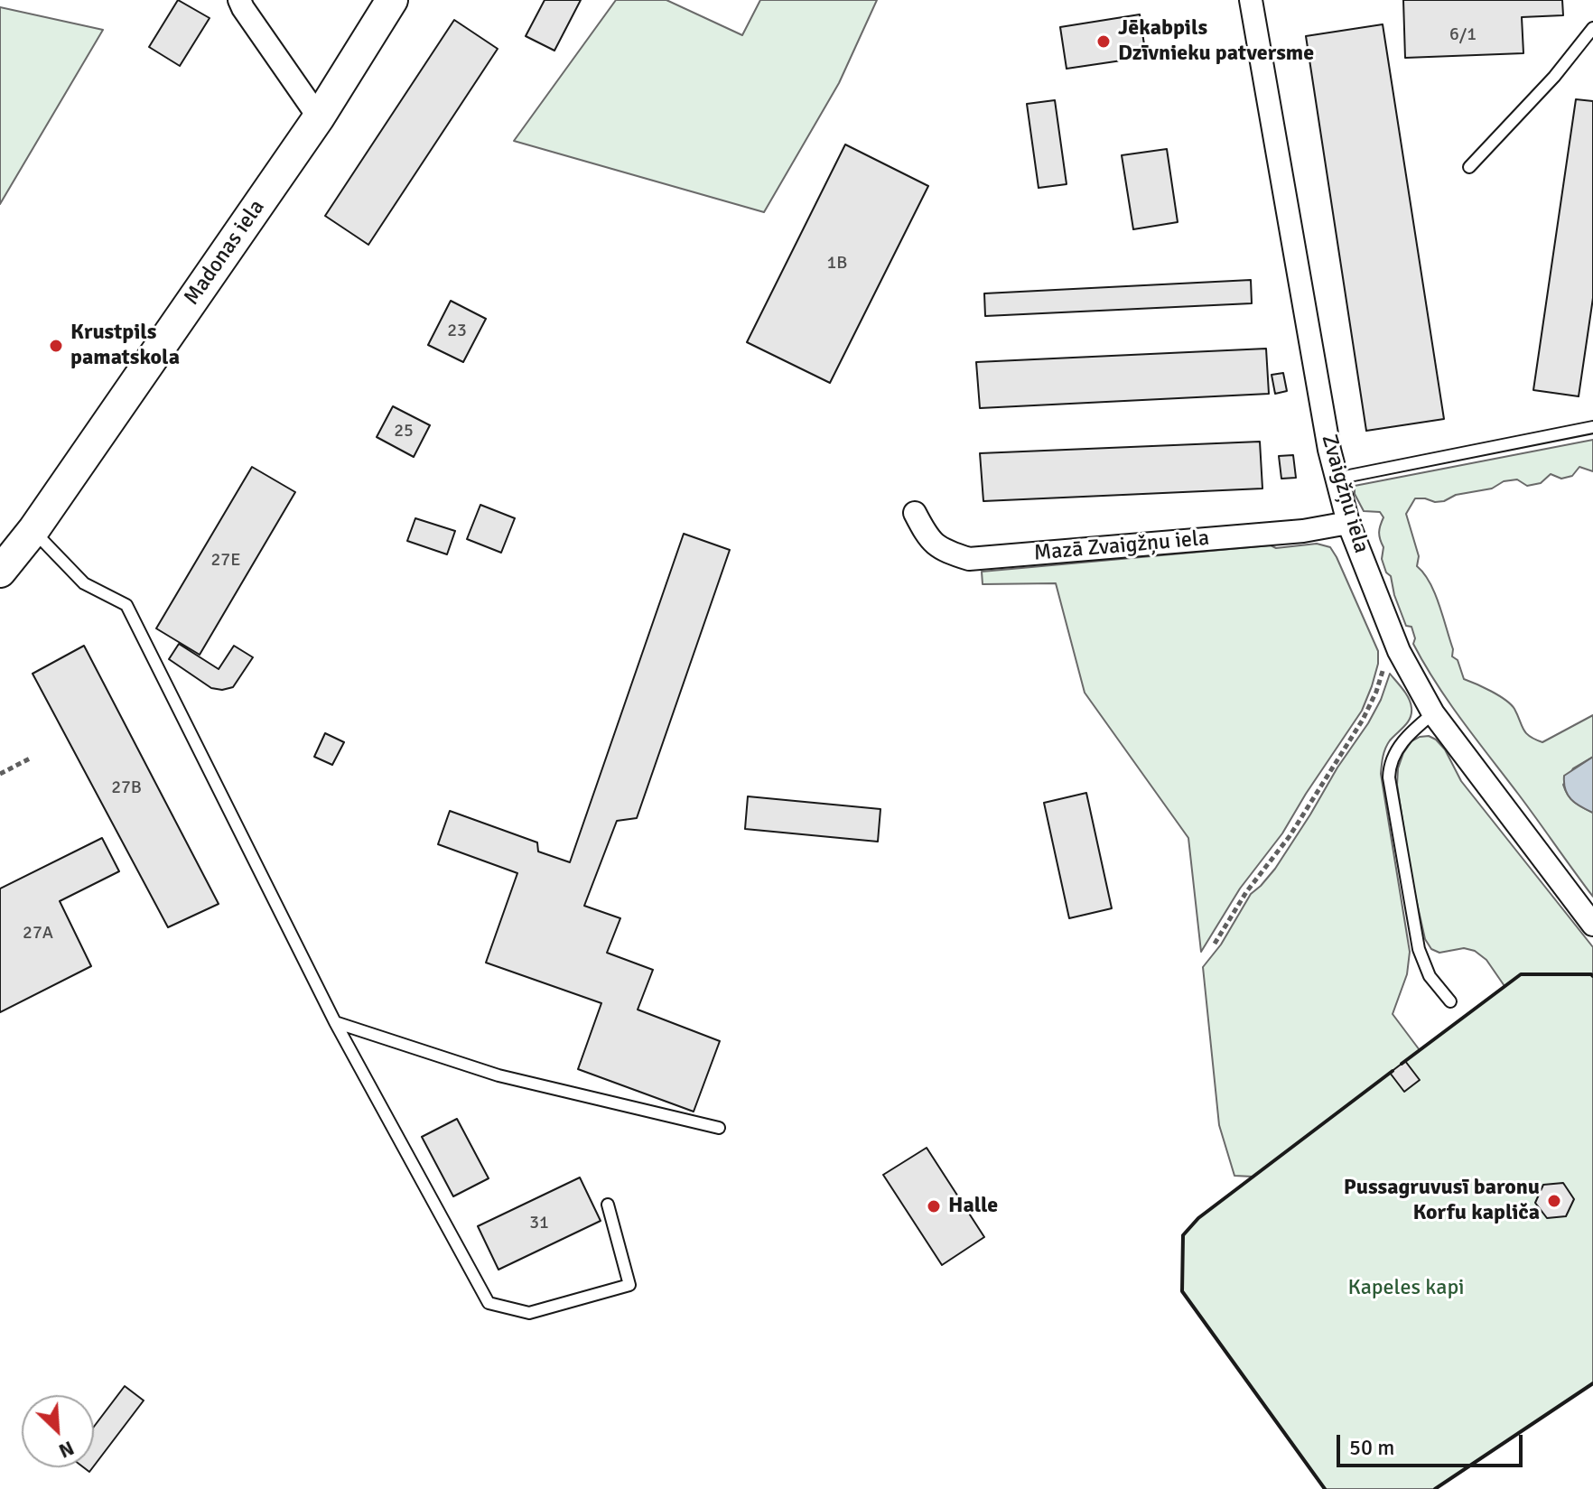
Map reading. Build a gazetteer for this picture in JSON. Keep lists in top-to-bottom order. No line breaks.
{"streets":{"main road":["Madonas iela"],"street":["Zvaigžņu iela","Mazā Zvaigžņu iela"]},"crossings":[["Zvaigžņu iela","Mazā Zvaigžņu iela"]],"parks":["Kapeles kapi"],"places":["Jēkabpils Dzīvnieku patversme","Krustpils pamatskola","Pussagruvusī baronu Korfu kapliča","Halle"],"house_numbers":["6/1","1B","23","25","27E","27B","27A","31"],"scale_bar":"50 m","north":"bottom right"}
